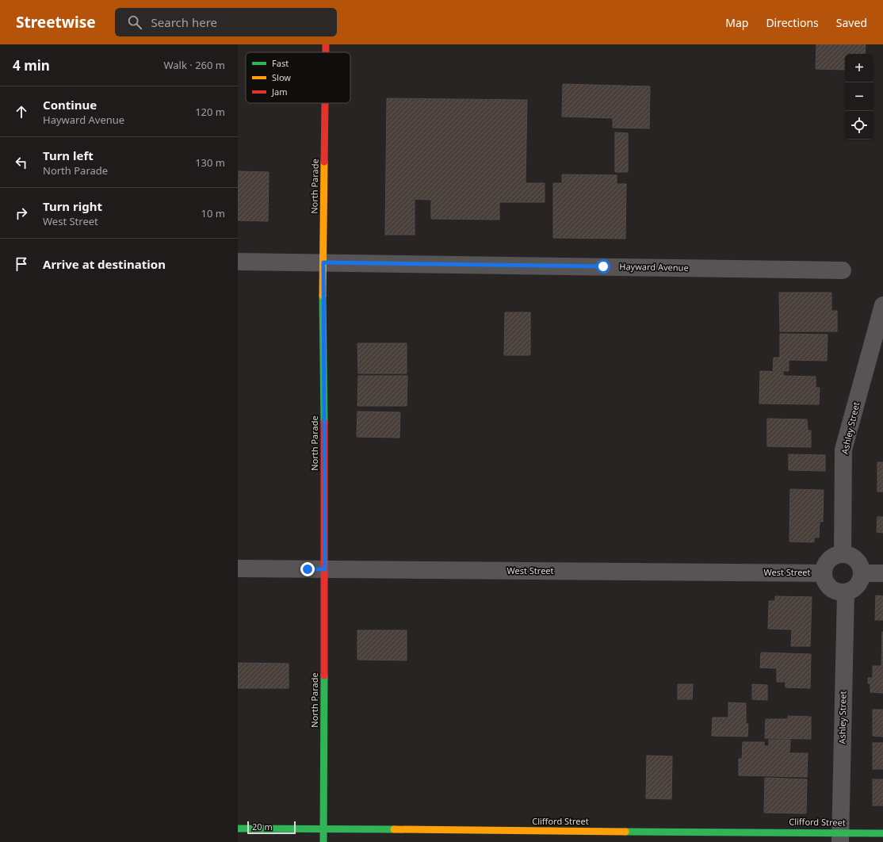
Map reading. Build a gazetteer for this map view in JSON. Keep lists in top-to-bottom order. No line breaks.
{"streets":{"street":["North Parade","Hayward Avenue","Ashley Street","West Street","Clifford Street"]},"crossings":[["North Parade","Hayward Avenue"],["North Parade","West Street"],["North Parade","Clifford Street"],["Ashley Street","West Street"],["Ashley Street","Clifford Street"]],"legend":["Fast","Slow","Jam"],"scale_bar":"20 m","page":{"header":"Streetwise","search":"Search here","nav":["Map","Directions","Saved"],"heading":["4 min","Walk · 260 m"],"map_buttons":["+","−"],"list":[["Continue","Hayward Avenue","120 m"],["Turn left","North Parade","130 m"],["Turn right","West Street","10 m"],"Arrive at destination"],"scale":"20 m"}}
